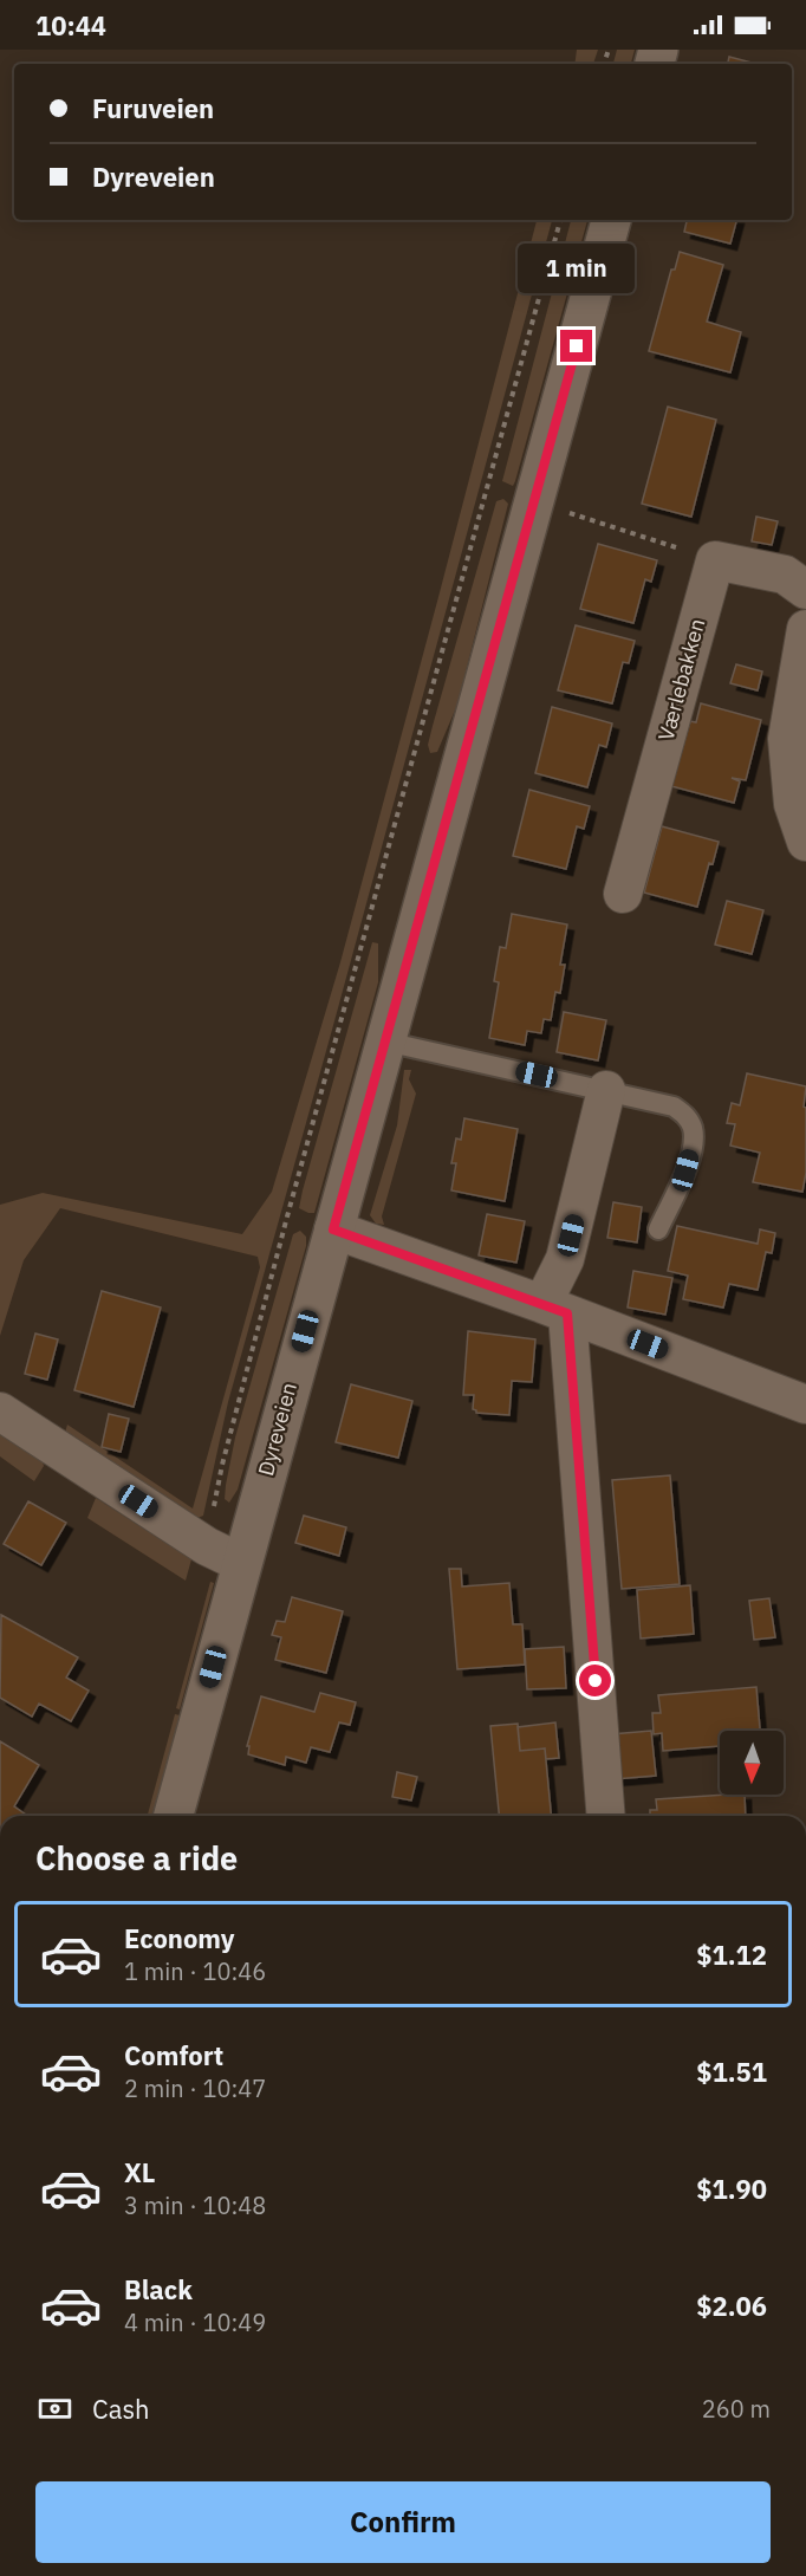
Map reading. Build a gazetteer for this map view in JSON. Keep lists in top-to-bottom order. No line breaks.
{"streets":{"main road":["Dyreveien"],"street":["Værlebakken"]},"north":"bottom","page":{"status":"10:44","banner":["Furuveien","Dyreveien"],"bubble":"1 min","heading":"Choose a ride","list":[{"name":"Economy","note":"1 min · 10:46","value":"$1.12"},{"name":"Comfort","note":"2 min · 10:47","value":"$1.51"},{"name":"XL","note":"3 min · 10:48","value":"$1.90"},{"name":"Black","note":"4 min · 10:49","value":"$2.06"}],"pay":["Cash","260 m"],"buttons":"Confirm"}}
